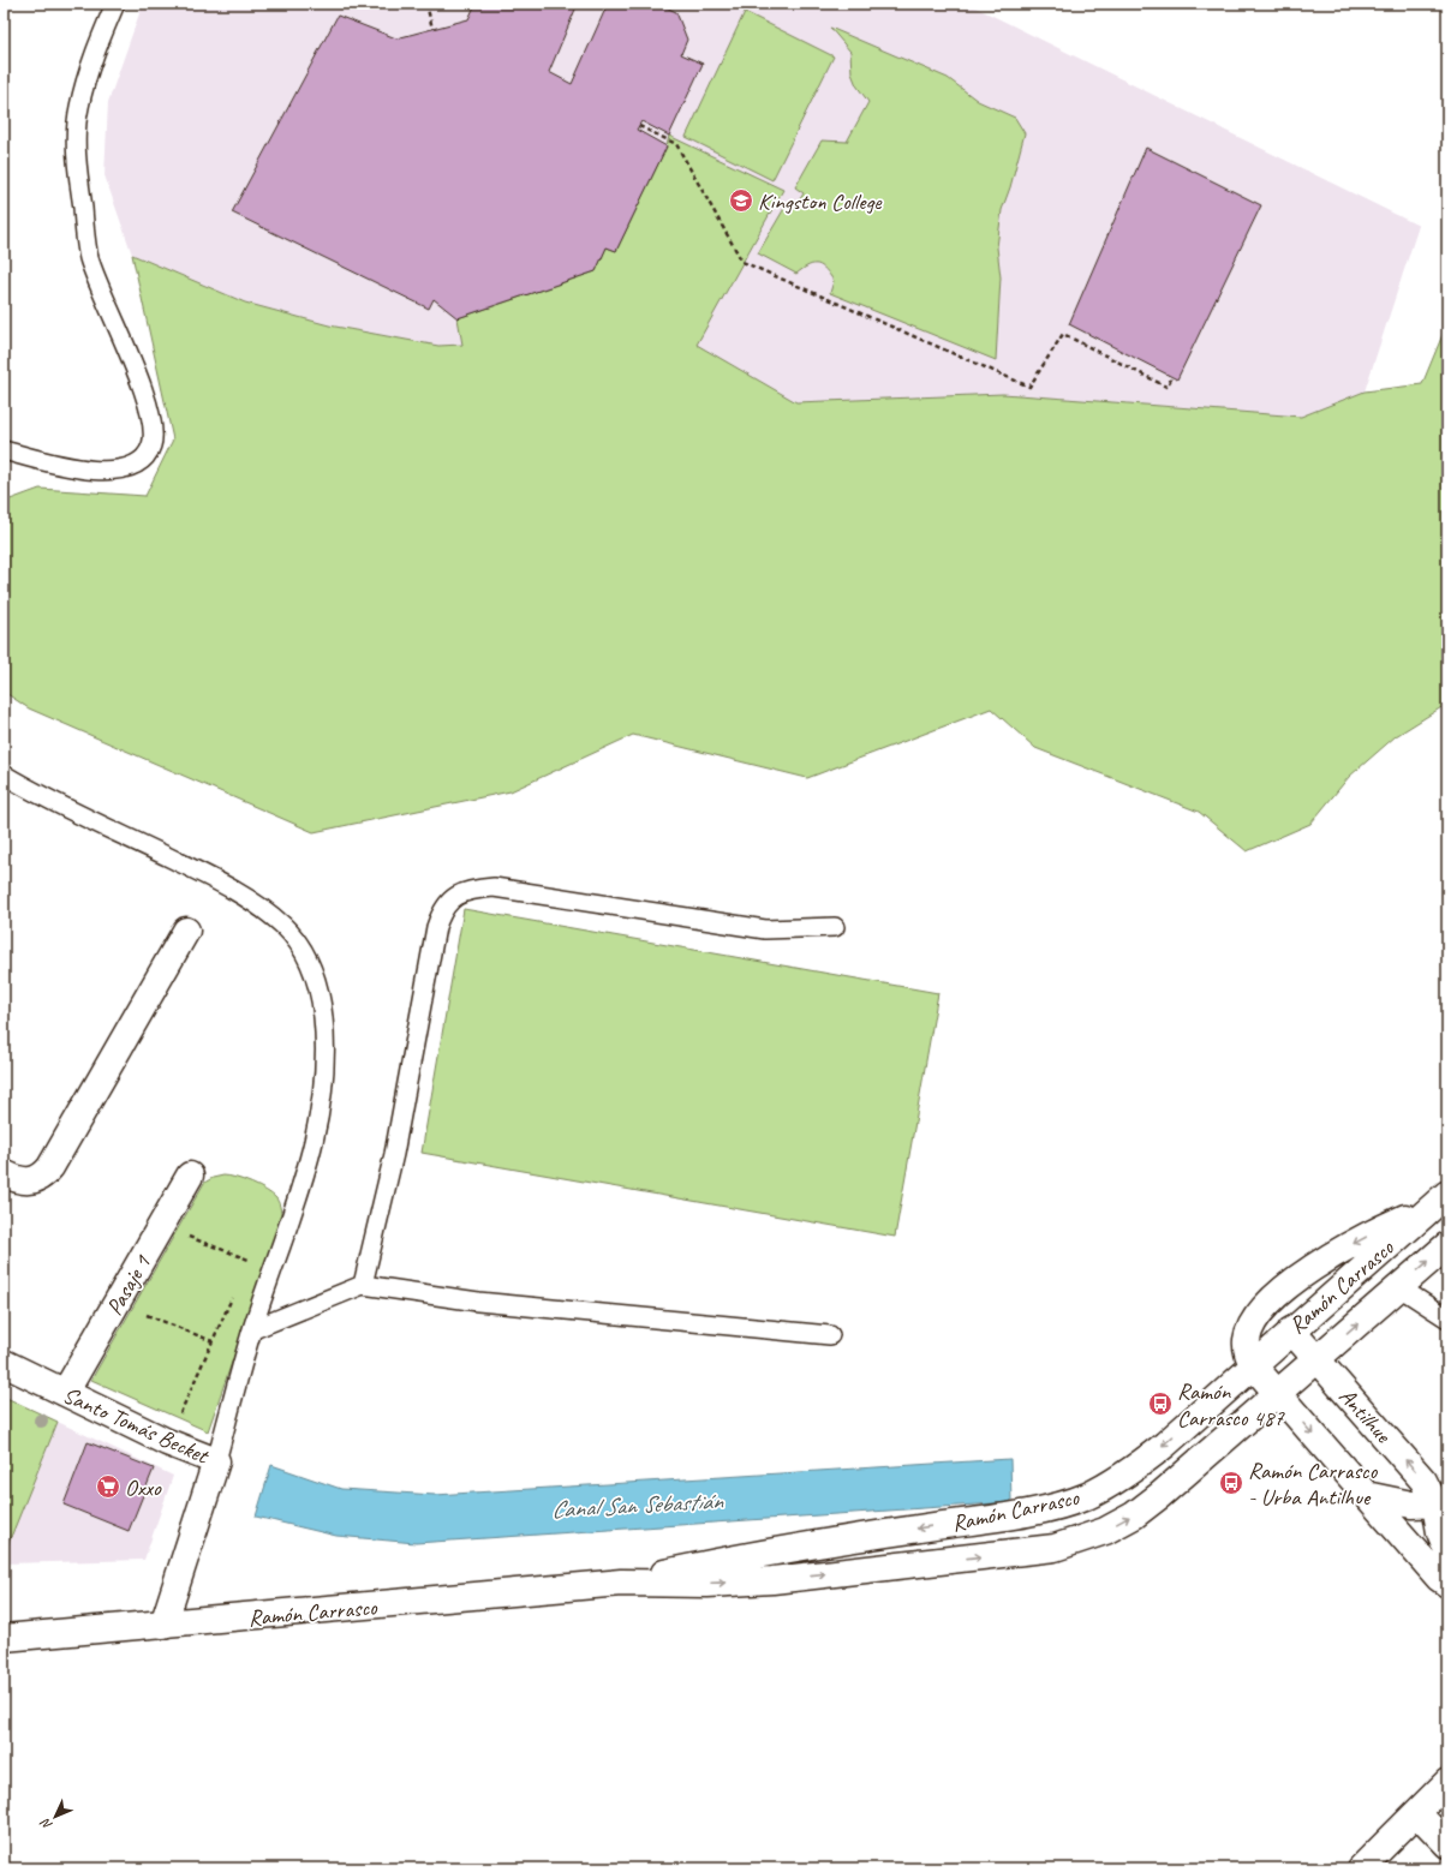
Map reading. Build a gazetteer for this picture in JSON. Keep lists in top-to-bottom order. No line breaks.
{"streets":{"main road":["Pasaje 1","Ramón Carrasco","Antilhue","Santo Tomás Becket"]},"crossings":[["Pasaje 1","Santo Tomás Becket"],["Ramón Carrasco","Antilhue"],["Ramón Carrasco","Santo Tomás Becket"]],"water":["Canal San Sebastián"],"places":{"school or university":["Kingston College"],"bus stop":["Ramón Carrasco 487","Ramón Carrasco - Urba Antilhue"],"supermarket":["Oxxo"]},"north":"bottom left"}
